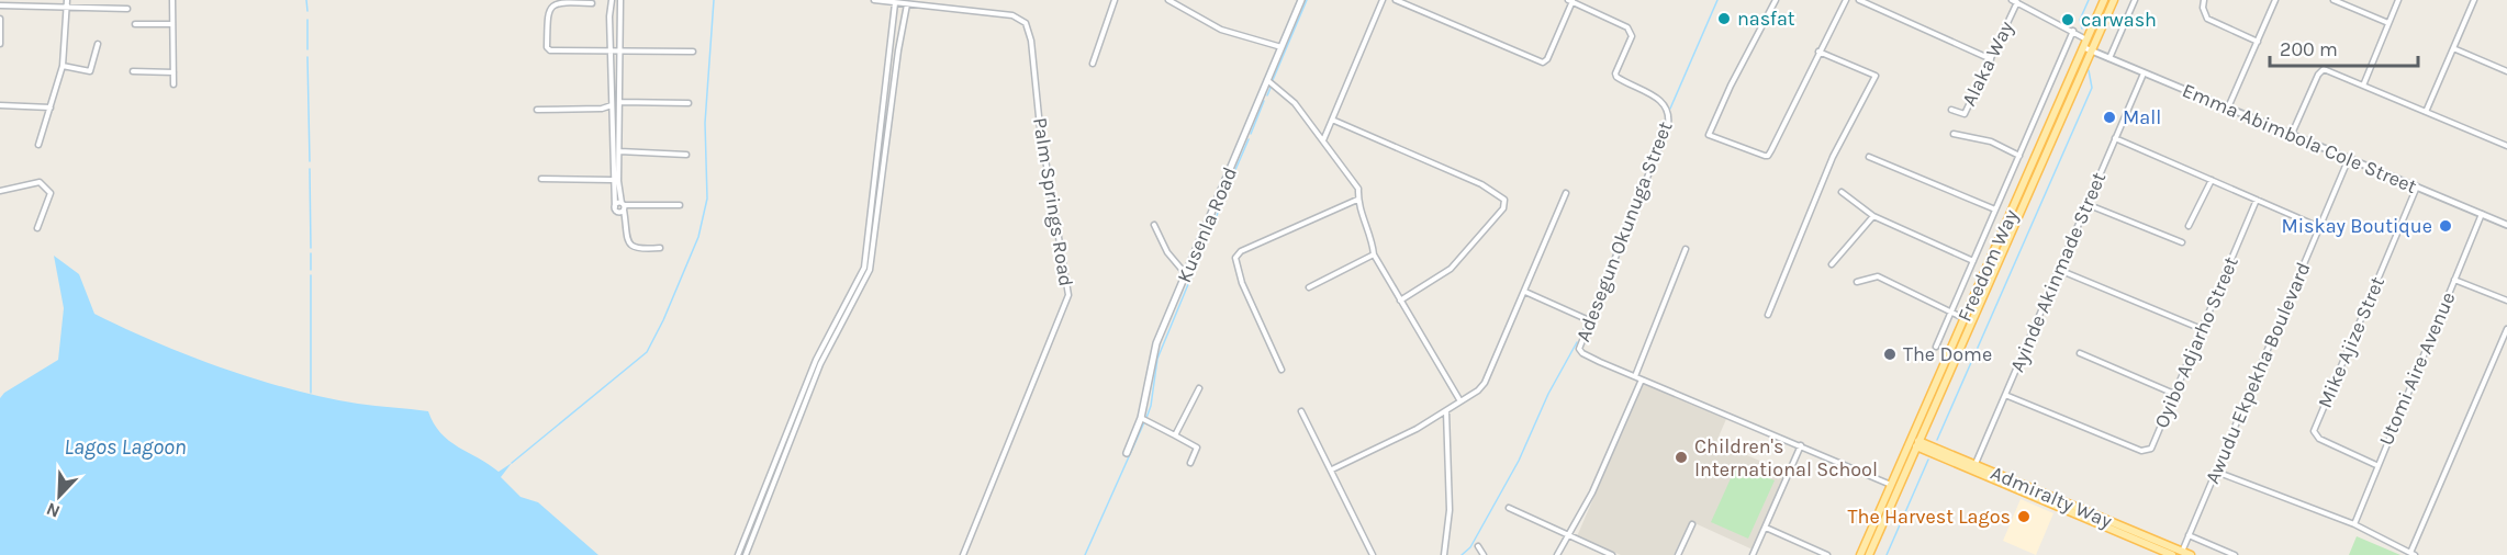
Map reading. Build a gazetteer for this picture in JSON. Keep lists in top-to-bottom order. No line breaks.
{"streets":{"main road":["Kusenla Road","Freedom Way","Admiralty Way"],"street":["Alaka Way","Emma Abimbola Cole Street","Palm Springs Road","Adesegun Okunuga Street","Ayinde Akinmade Street","Oyibo Adjarho Street","Mike Ajize Stret","Utomi Aire Avenue","Awudu Ekpekha Boulevard"]},"crossings":[["Emma Abimbola Cole Street","Freedom Way"],["Emma Abimbola Cole Street","Ayinde Akinmade Street"],["Emma Abimbola Cole Street","Mike Ajize Stret"],["Emma Abimbola Cole Street","Utomi Aire Avenue"],["Emma Abimbola Cole Street","Awudu Ekpekha Boulevard"],["Adesegun Okunuga Street","Freedom Way"],["Freedom Way","Admiralty Way"],["Ayinde Akinmade Street","Oyibo Adjarho Street"],["Ayinde Akinmade Street","Admiralty Way"],["Mike Ajize Stret","Utomi Aire Avenue"],["Awudu Ekpekha Boulevard","Admiralty Way"]],"water":["Lagos Lagoon"],"places":["nasfat","carwash","Mall","Miskay Boutique","The Dome","Children's International School","The Harvest Lagos"],"scale_bar":"200 m","north":"bottom left"}
